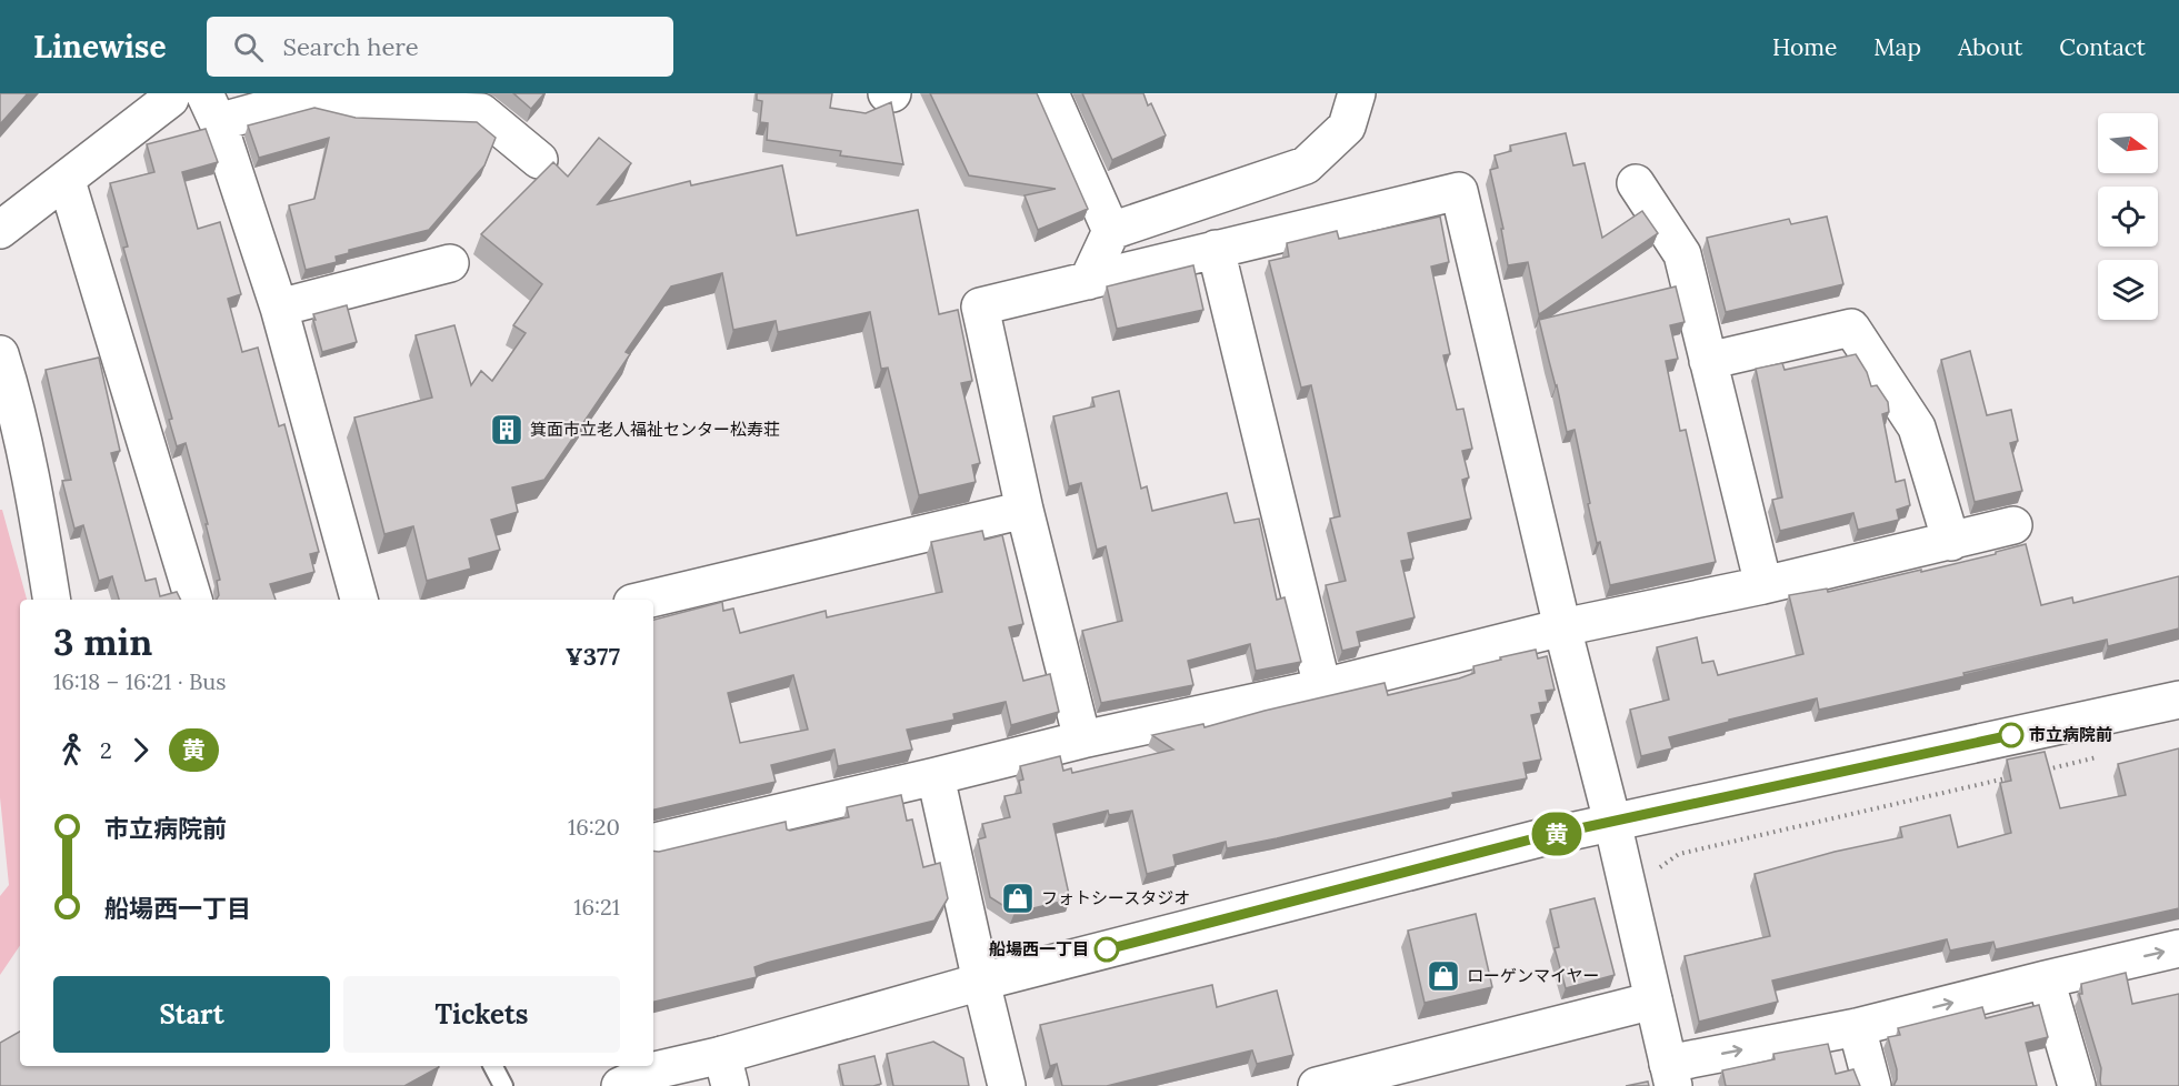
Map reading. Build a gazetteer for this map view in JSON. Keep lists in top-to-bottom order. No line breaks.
{"places":{"building":["箕面市立老人福祉センター松寿荘"],"other":["市立病院前","船場西一丁目"],"shop":["フォトシースタジオ","ローゲンマイヤー"]},"lines":["bus line 黄"],"north":"right","page":{"header":"Linewise","search":"Search here","nav":["Home","Map","About","Contact"],"on_map":"黄","heading":["3 min","16:18 – 16:21 · Bus","¥377"],"legs":["2","黄"],"list":[{"name":"市立病院前","value":"16:20"},{"name":"船場西一丁目","value":"16:21"}],"buttons":["Start","Tickets"]}}
